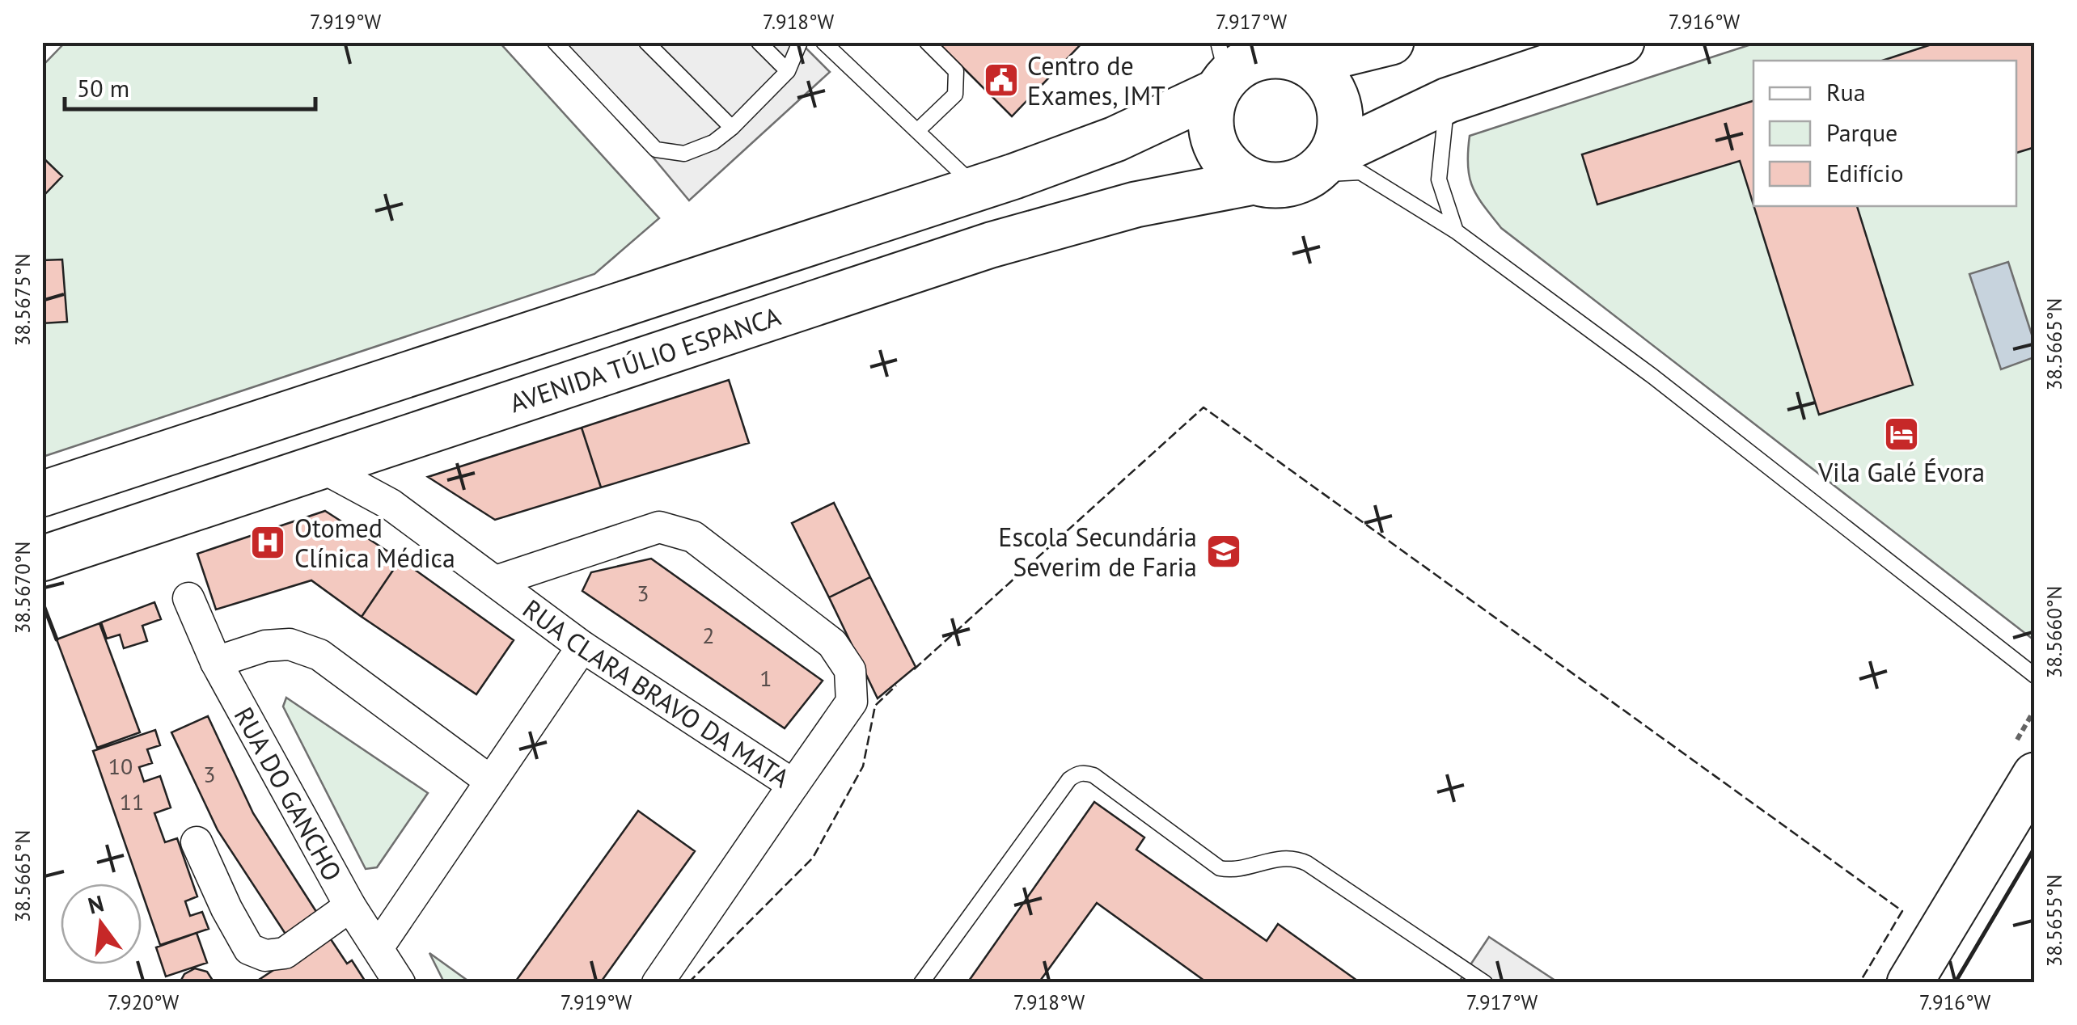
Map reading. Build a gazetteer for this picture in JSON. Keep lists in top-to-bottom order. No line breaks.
{"streets":{"main road":["AVENIDA TÚLIO ESPANCA"],"street":["RUA CLARA BRAVO DA MATA","RUA DO GANCHO"]},"crossings":[["AVENIDA TÚLIO ESPANCA","RUA CLARA BRAVO DA MATA"]],"places":{"public building":["Centro de Exames, IMT"],"hotel":["Vila Galé Évora"],"hospital":["Otomed Clínica Médica"],"school or university":["Escola Secundária Severim de Faria"]},"house_numbers":["3","2","1","10","3","11"],"legend":["Rua","Parque","Edifício"],"scale_bar":"50 m","north":"top","coordinates":["7.919°W","7.918°W","7.917°W","7.916°W","38.5675°N","38.5665°N","38.5670°N","38.5660°N","38.5655°N","7.920°W"]}
